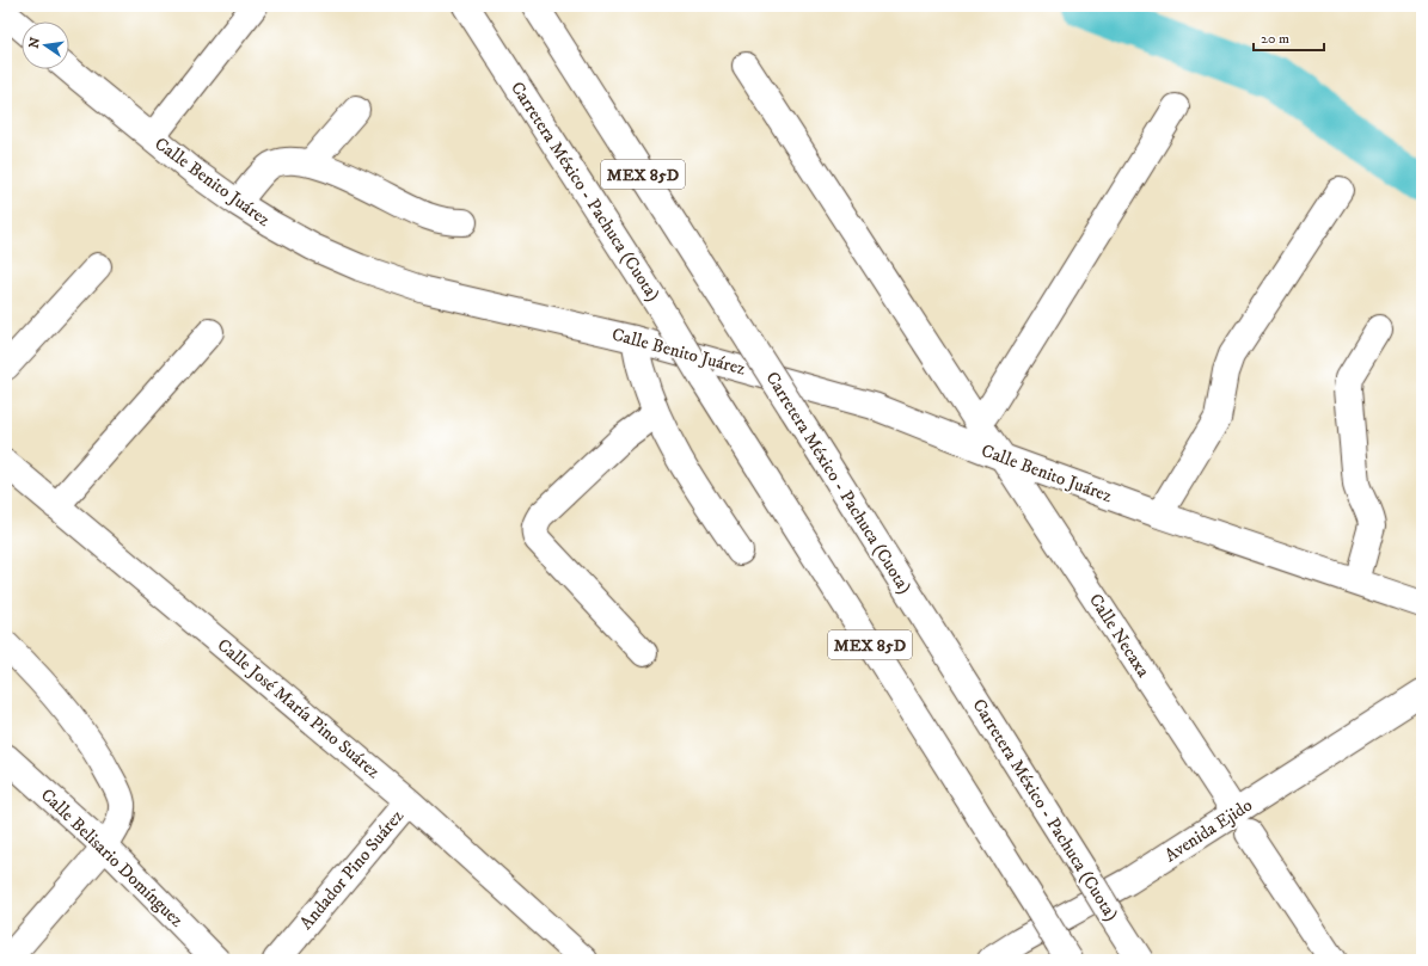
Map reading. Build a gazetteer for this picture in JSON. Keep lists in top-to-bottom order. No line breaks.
{"streets":{"main road":["MEX 85D","Calle Benito Juárez","Carretera México - Pachuca (Cuota)","Calle Necaxa","Calle José María Pino Suárez","Avenida Ejido","Calle Belisario Domínguez","Andador Pino Suárez"]},"crossings":[["Calle Benito Juárez","Calle Necaxa"],["Calle Necaxa","Avenida Ejido"],["Calle José María Pino Suárez","Andador Pino Suárez"]],"scale_bar":"20 m","north":"left"}
